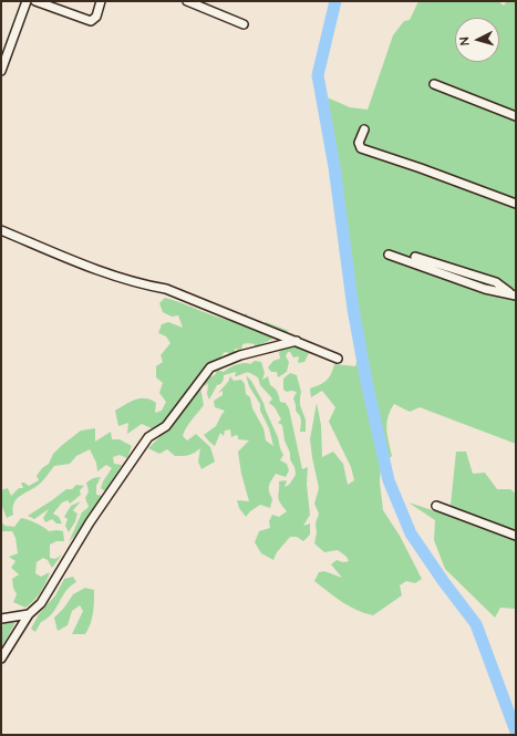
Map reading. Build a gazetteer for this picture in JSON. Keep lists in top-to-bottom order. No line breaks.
{"north":"left"}
